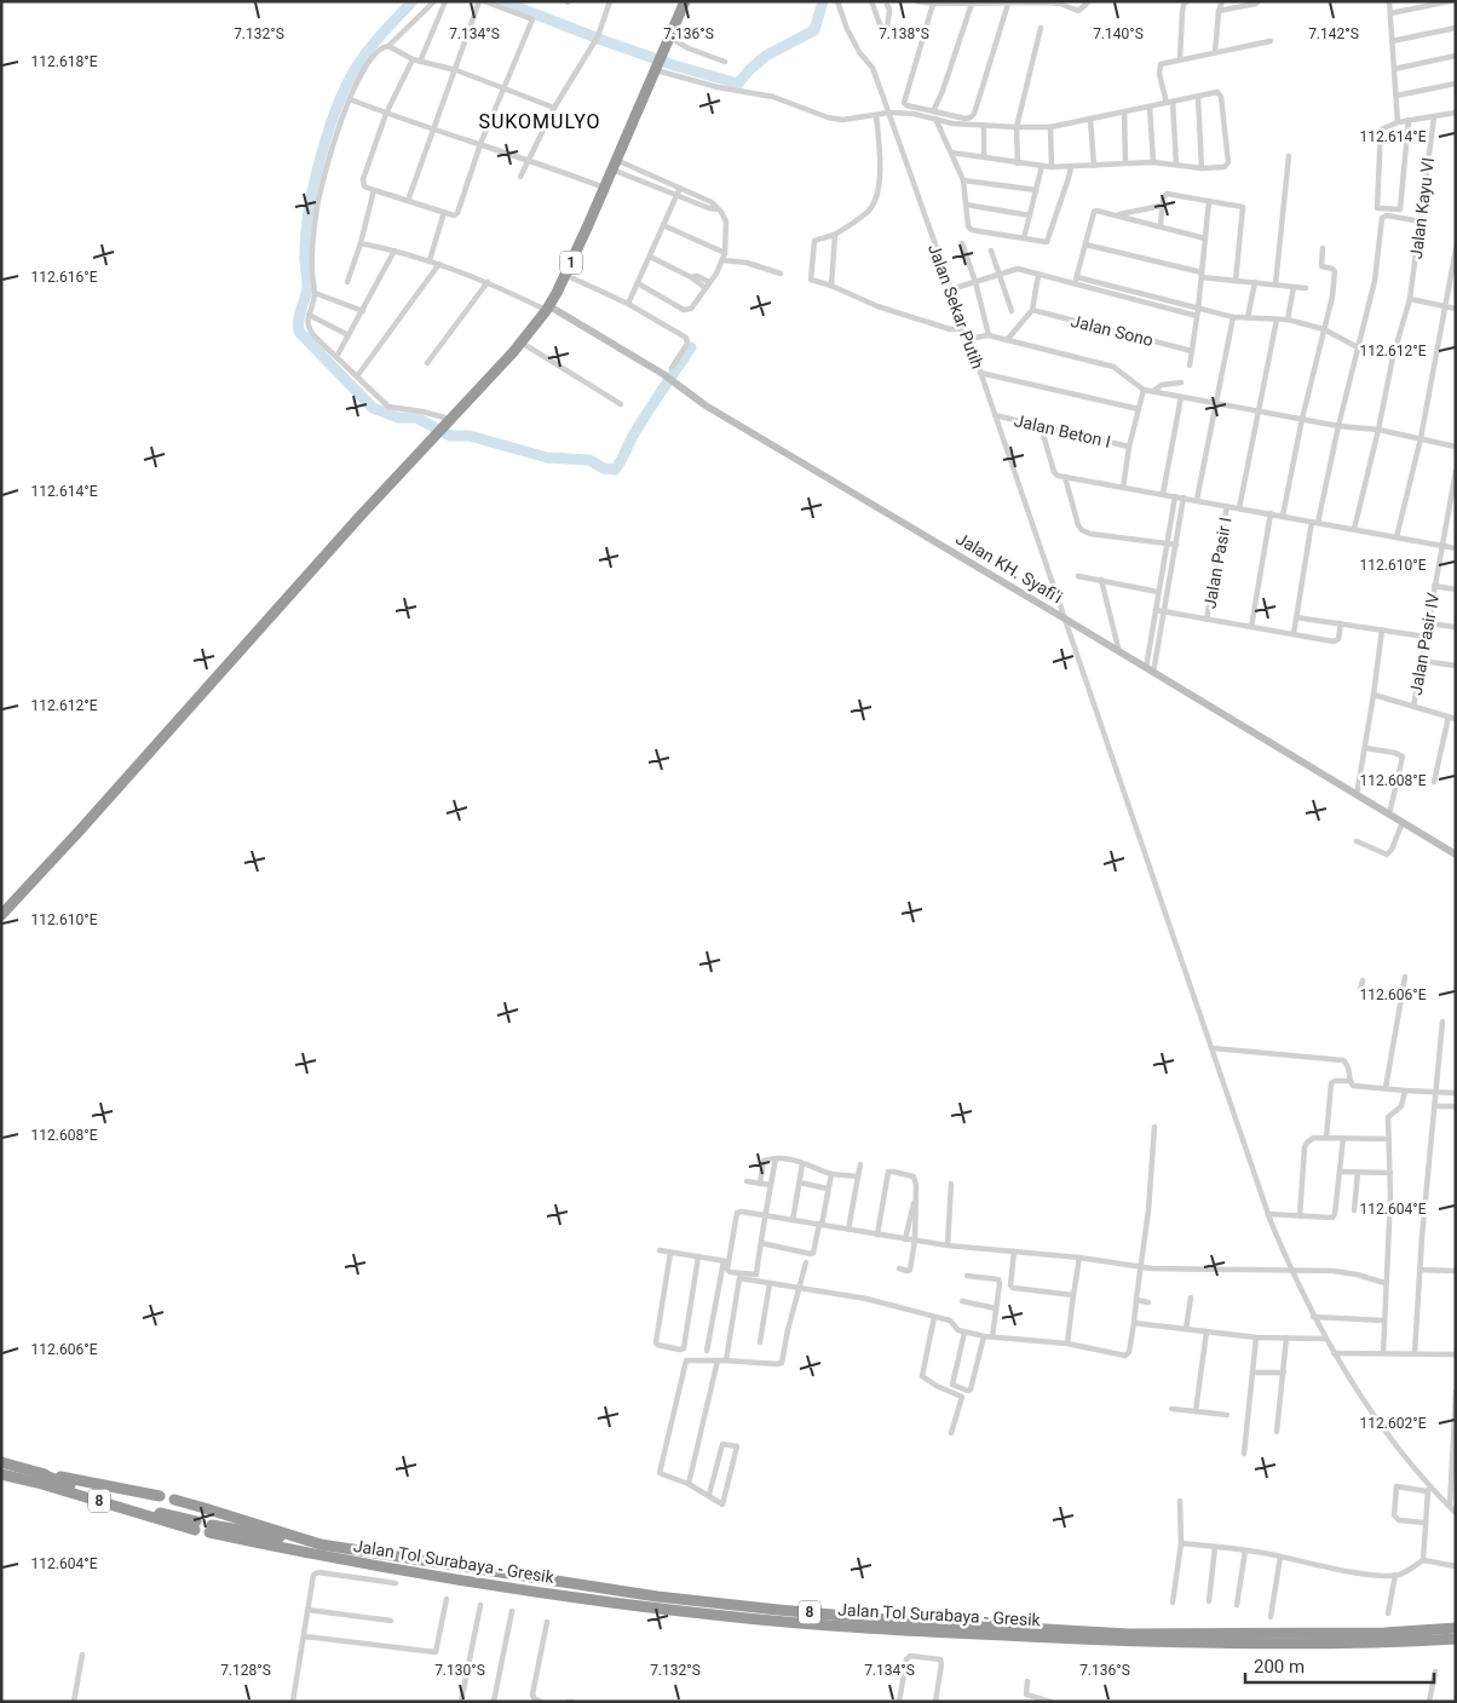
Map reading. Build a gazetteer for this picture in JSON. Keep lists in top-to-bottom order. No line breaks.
{"streets":{"highway":["1","8","Jalan Tol Surabaya - Gresik"],"main road":["Jalan KH. Syafi'i"],"street":["Jalan Kayu VI","Jalan Sekar Putih","Jalan Sono","Jalan Beton I","Jalan Pasir I","Jalan Pasir IV"]},"crossings":[["1","Jalan KH. Syafi'i"],["Jalan Sekar Putih","Jalan Beton I"],["Jalan Sekar Putih","Jalan KH. Syafi'i"]],"districts":["SUKOMULYO"],"scale_bar":"200 m","coordinates":["7.132°S","7.134°S","7.136°S","7.138°S","7.140°S","7.142°S","112.618°E","112.614°E","112.616°E","112.612°E","112.610°E","112.608°E","112.606°E","112.604°E","112.602°E","7.128°S","7.130°S"]}
